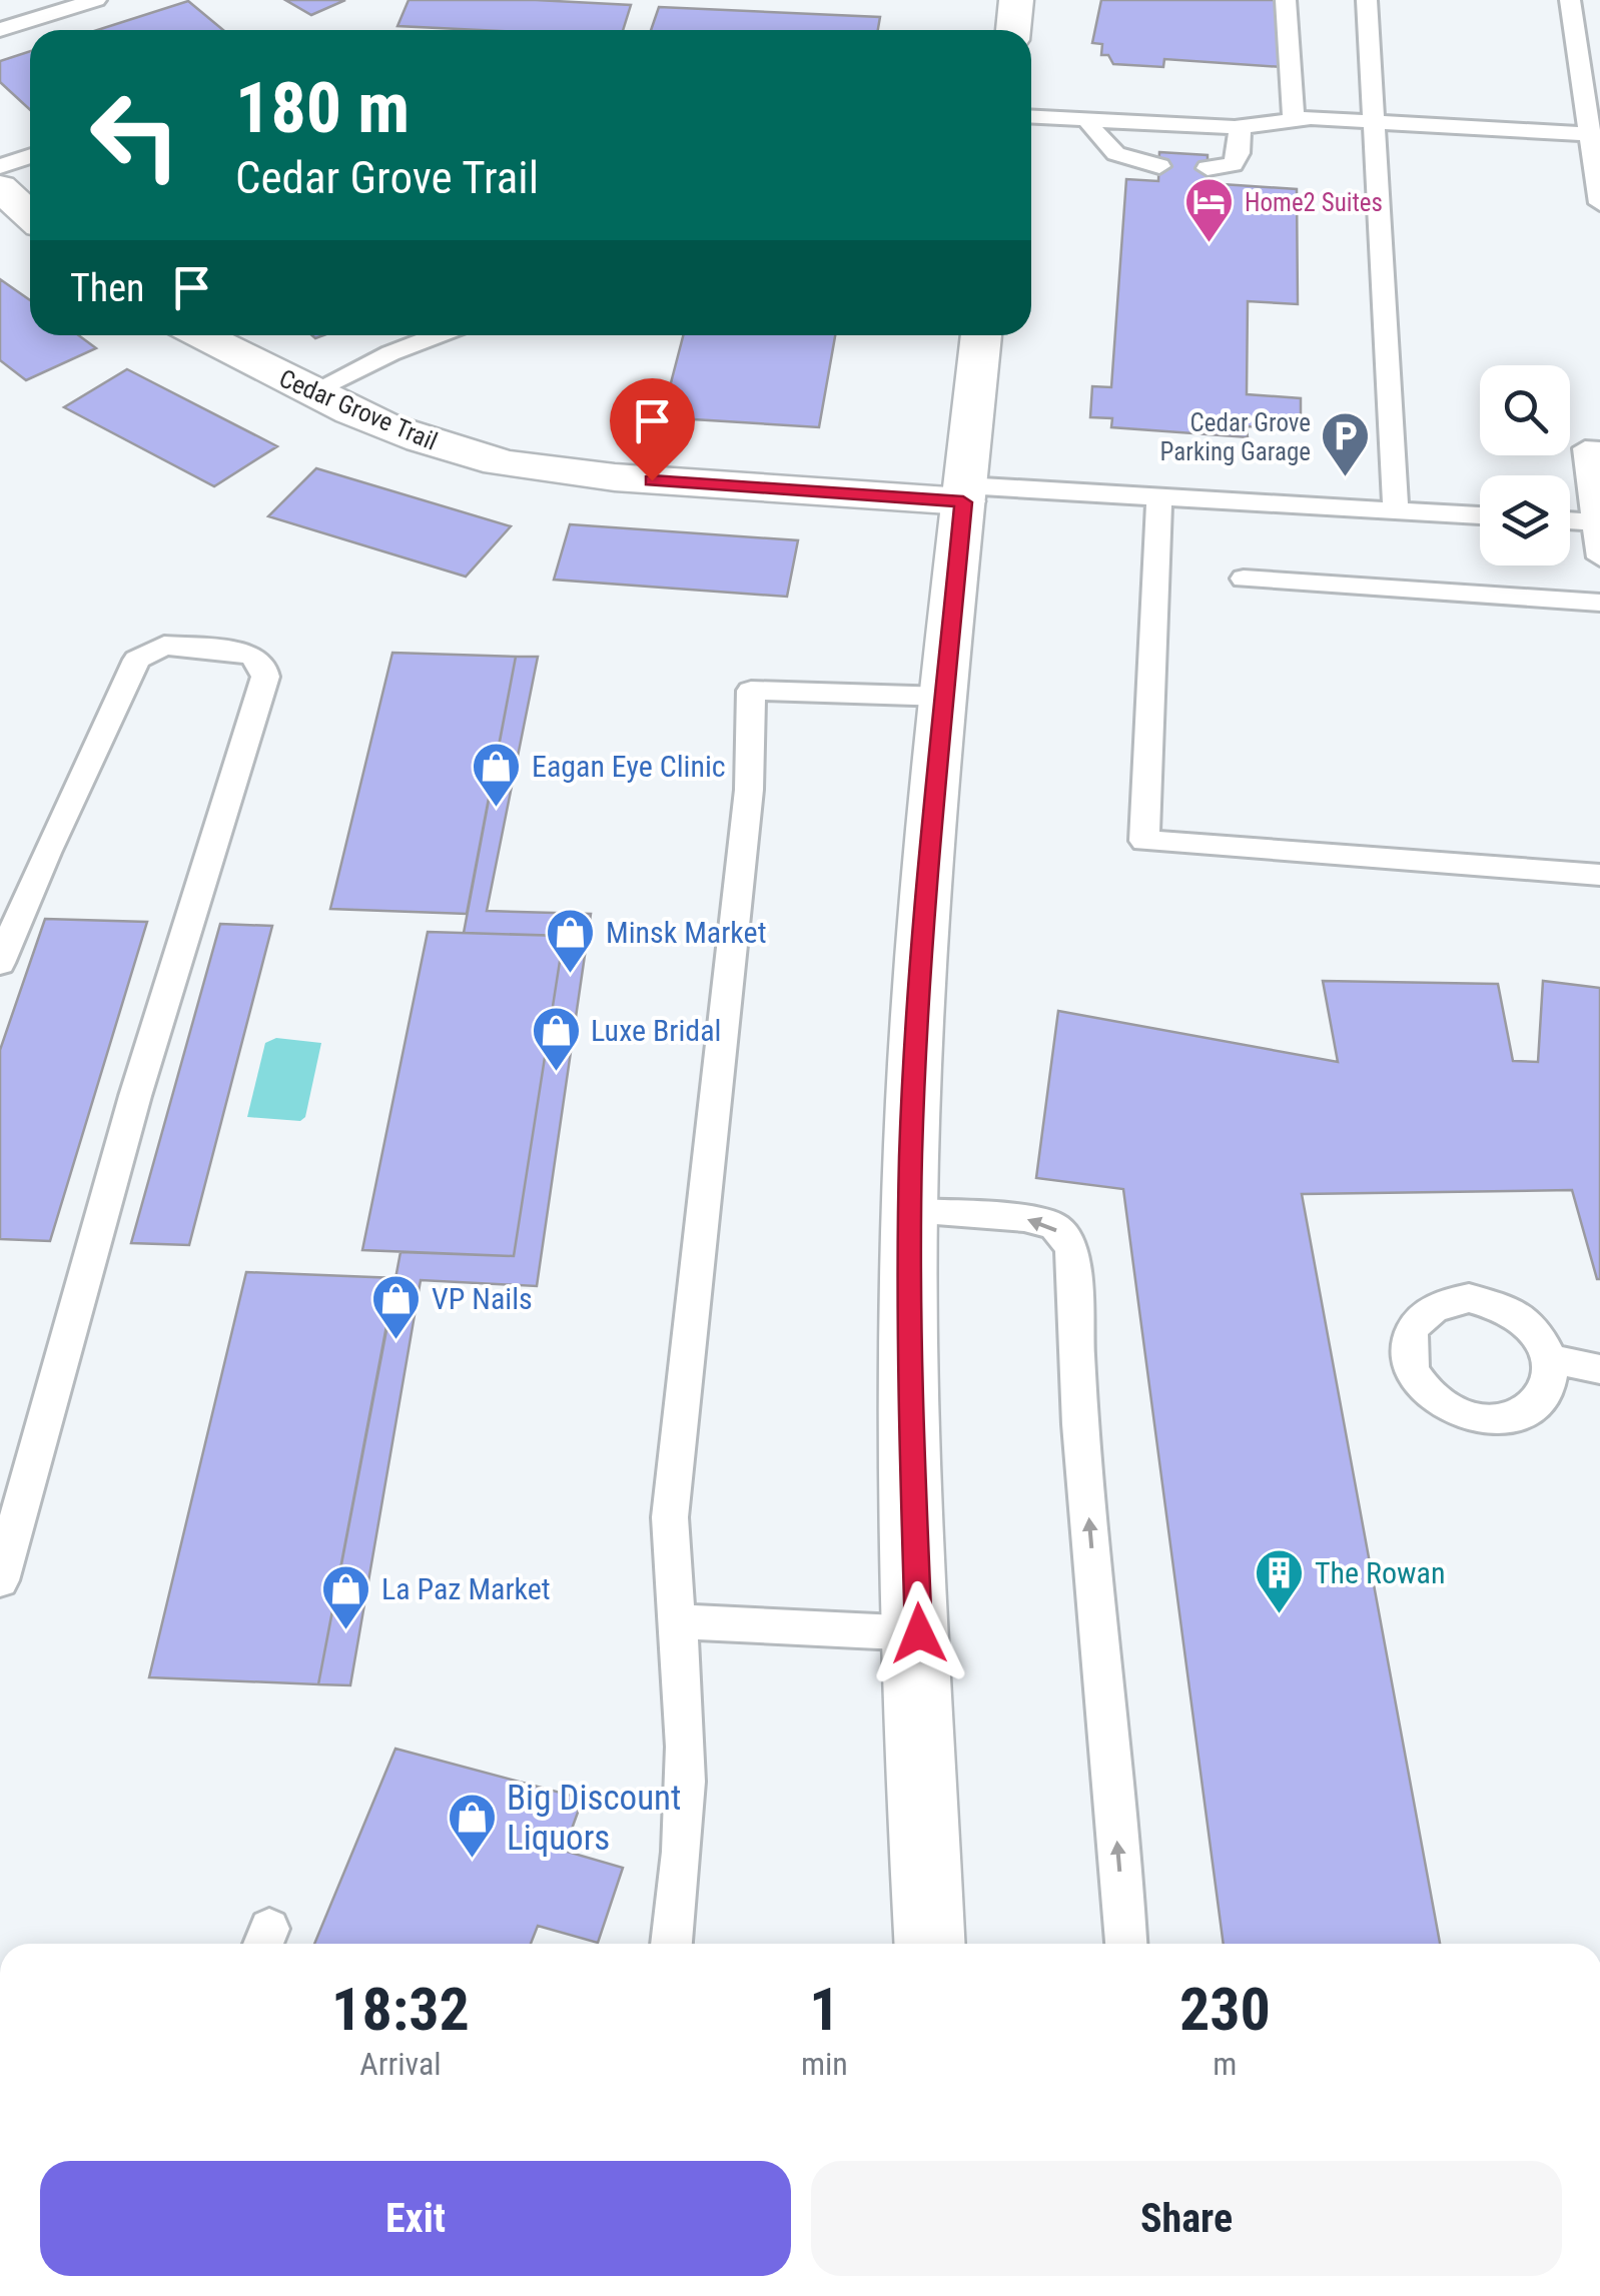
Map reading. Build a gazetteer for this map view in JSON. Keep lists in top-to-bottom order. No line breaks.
{"streets":{"street":["Cedar Grove Trail"]},"places":{"hotel":["Home2 Suites"],"parking":["Cedar Grove Parking Garage"],"shop":["Eagan Eye Clinic","Minsk Market","Luxe Bridal","VP Nails","La Paz Market","Big Discount Liquors"],"building":["The Rowan"]},"page":{"turn":["180 m","Cedar Grove Trail"],"then":"Then","eta":["18:32","Arrival","1","min","230","m"],"buttons":["Exit","Share"]}}
